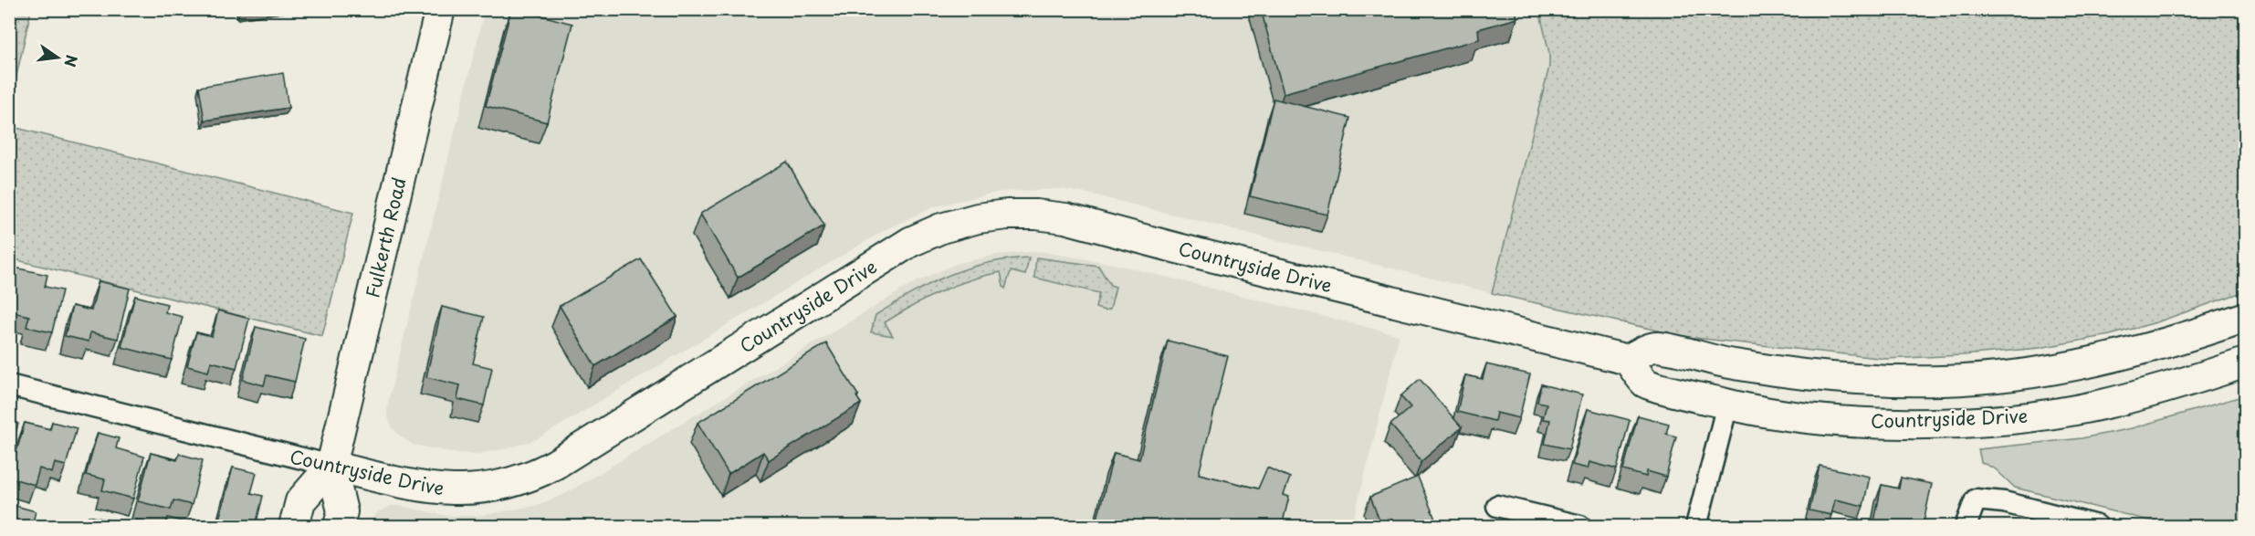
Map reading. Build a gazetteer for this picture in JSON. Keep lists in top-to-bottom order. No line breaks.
{"streets":{"street":["Fulkerth Road","Countryside Drive"]},"crossings":[["Fulkerth Road","Countryside Drive"]],"north":"right"}
